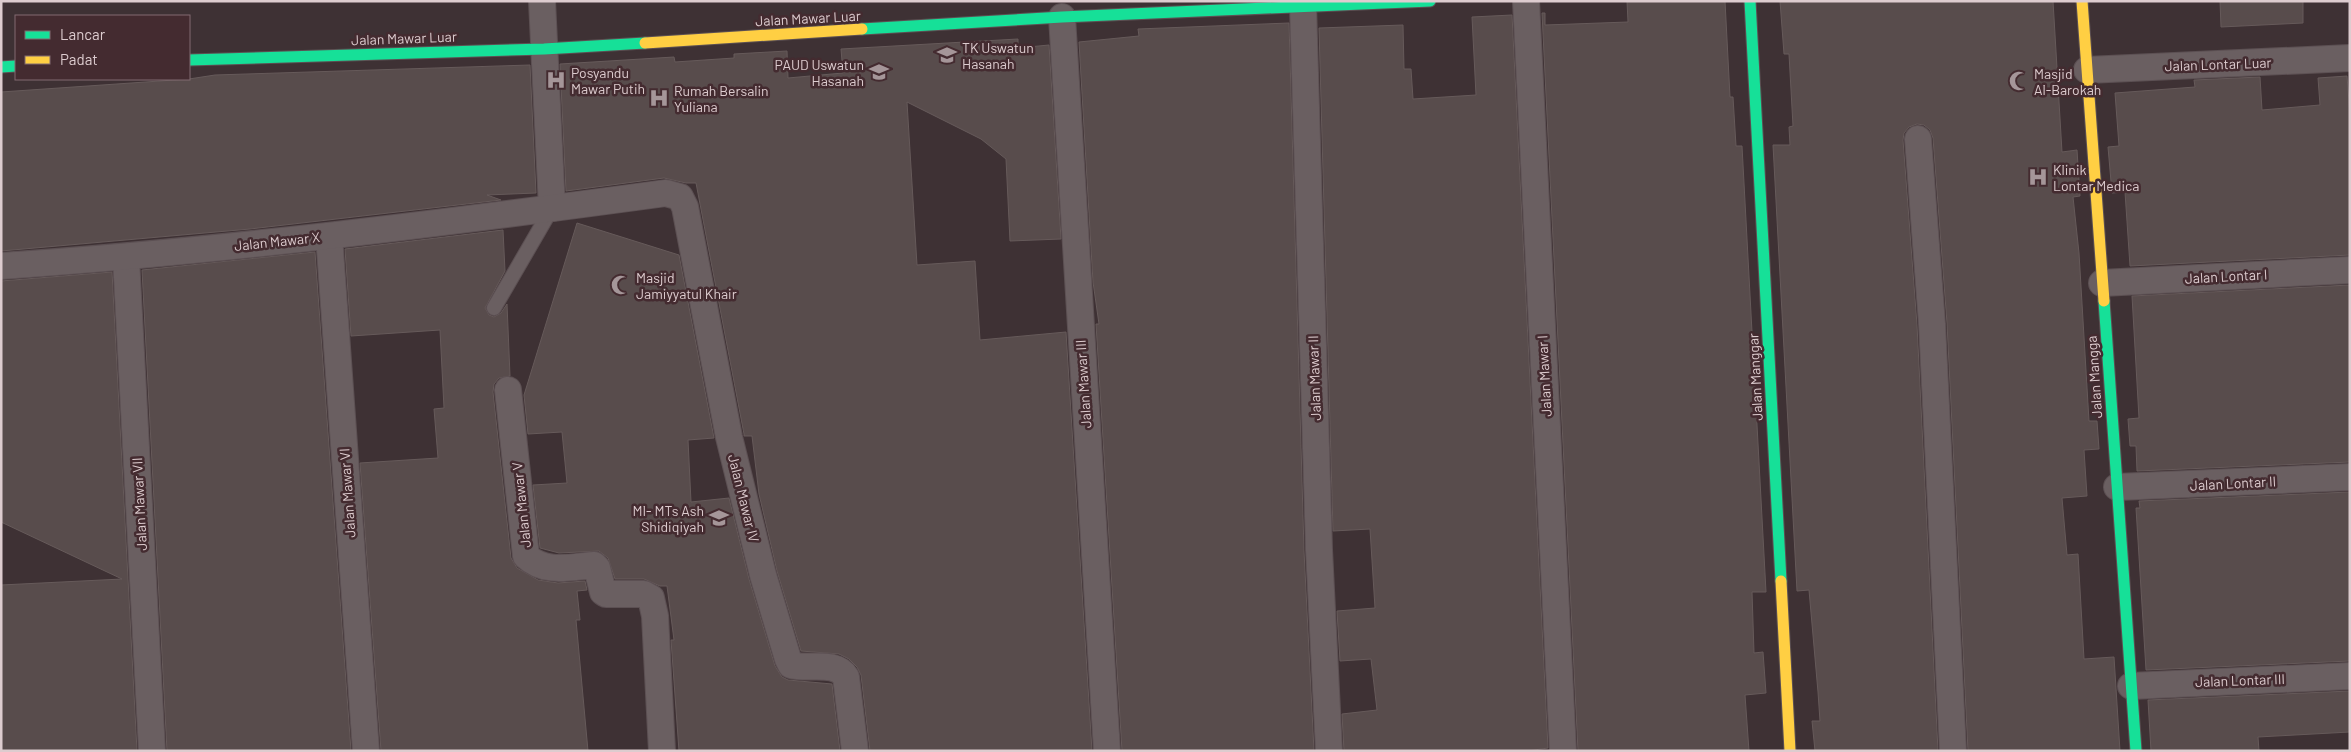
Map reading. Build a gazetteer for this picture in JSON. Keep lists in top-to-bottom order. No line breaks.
{"streets":{"street":["Jalan Mawar Luar","Jalan Lontar Luar","Jalan Mawar X","Jalan Lontar I","Jalan Mawar I","Jalan Manggar","Jalan Mangga","Jalan Mawar II","Jalan Mawar III","Jalan Lontar II","Jalan Mawar VI","Jalan Mawar IV","Jalan Mawar VII","Jalan Mawar V","Jalan Lontar III"]},"crossings":[["Jalan Mawar Luar","Jalan Mawar II"],["Jalan Mawar Luar","Jalan Mawar III"],["Jalan Lontar Luar","Jalan Mangga"],["Jalan Mawar X","Jalan Mawar VI"],["Jalan Mawar X","Jalan Mawar IV"],["Jalan Mawar X","Jalan Mawar VII"],["Jalan Lontar I","Jalan Mangga"],["Jalan Mangga","Jalan Lontar II"],["Jalan Mangga","Jalan Lontar III"]],"places":{"school or university":["TK Uswatun Hasanah","PAUD Uswatun Hasanah","MI- MTs Ash Shidiqiyah"],"hospital":["Posyandu Mawar Putih","Rumah Bersalin Yuliana","Klinik Lontar Medica"],"mosque":["Masjid Al-Barokah","Masjid Jamiyyatul Khair"]},"legend":["Lancar","Padat"]}
